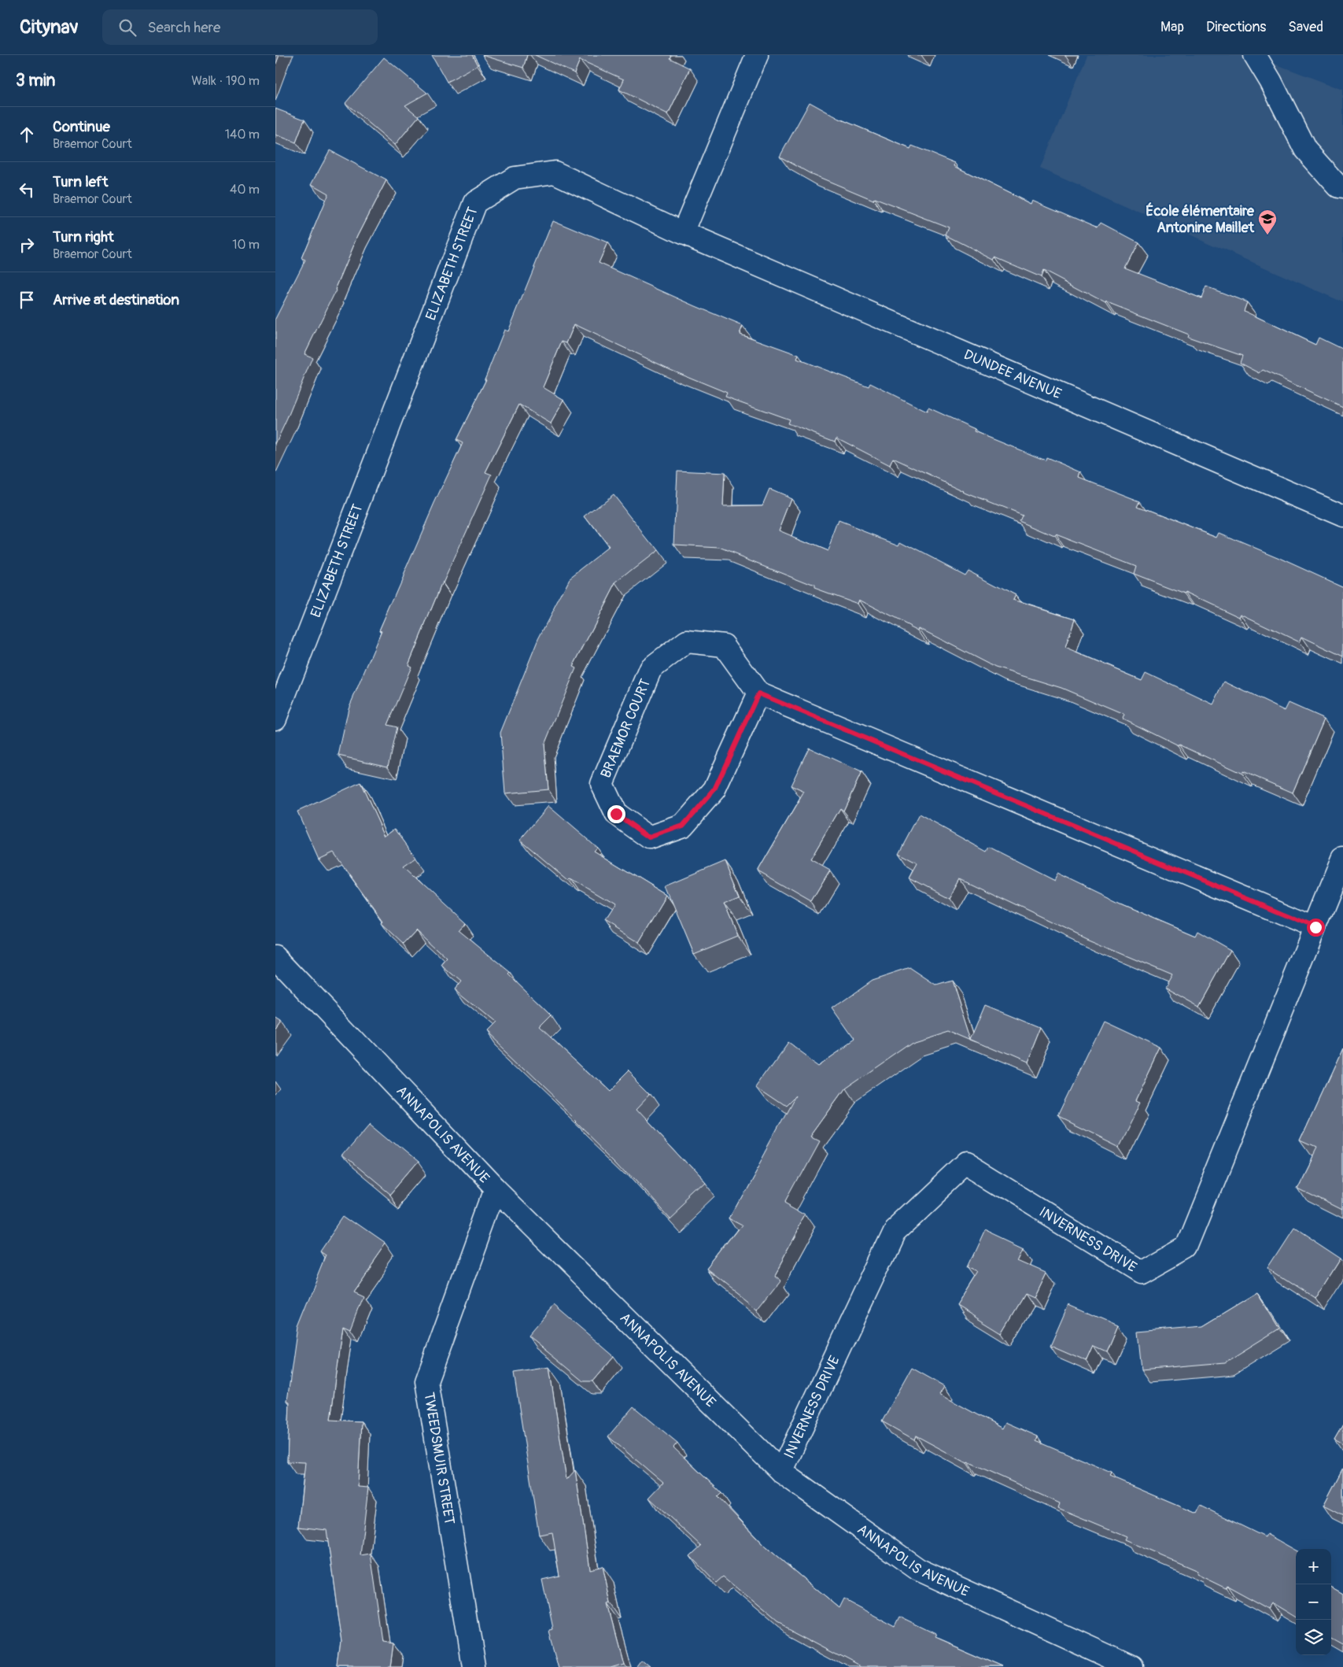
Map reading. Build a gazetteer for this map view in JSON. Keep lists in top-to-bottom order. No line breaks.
{"streets":{"street":["ELIZABETH STREET","DUNDEE AVENUE","BRAEMOR COURT","ANNAPOLIS AVENUE","INVERNESS DRIVE","TWEEDSMUIR STREET"]},"crossings":[["ELIZABETH STREET","DUNDEE AVENUE"],["ANNAPOLIS AVENUE","INVERNESS DRIVE"],["ANNAPOLIS AVENUE","TWEEDSMUIR STREET"]],"places":{"school or university":["École élémentaire Antonine Maillet"]},"page":{"header":"Citynav","search":"Search here","nav":["Map","Directions","Saved"],"heading":["3 min","Walk · 190 m"],"list":[["Continue","Braemor Court","140 m"],["Turn left","Braemor Court","40 m"],["Turn right","Braemor Court","10 m"],"Arrive at destination"],"map_buttons":["+","−"]}}
